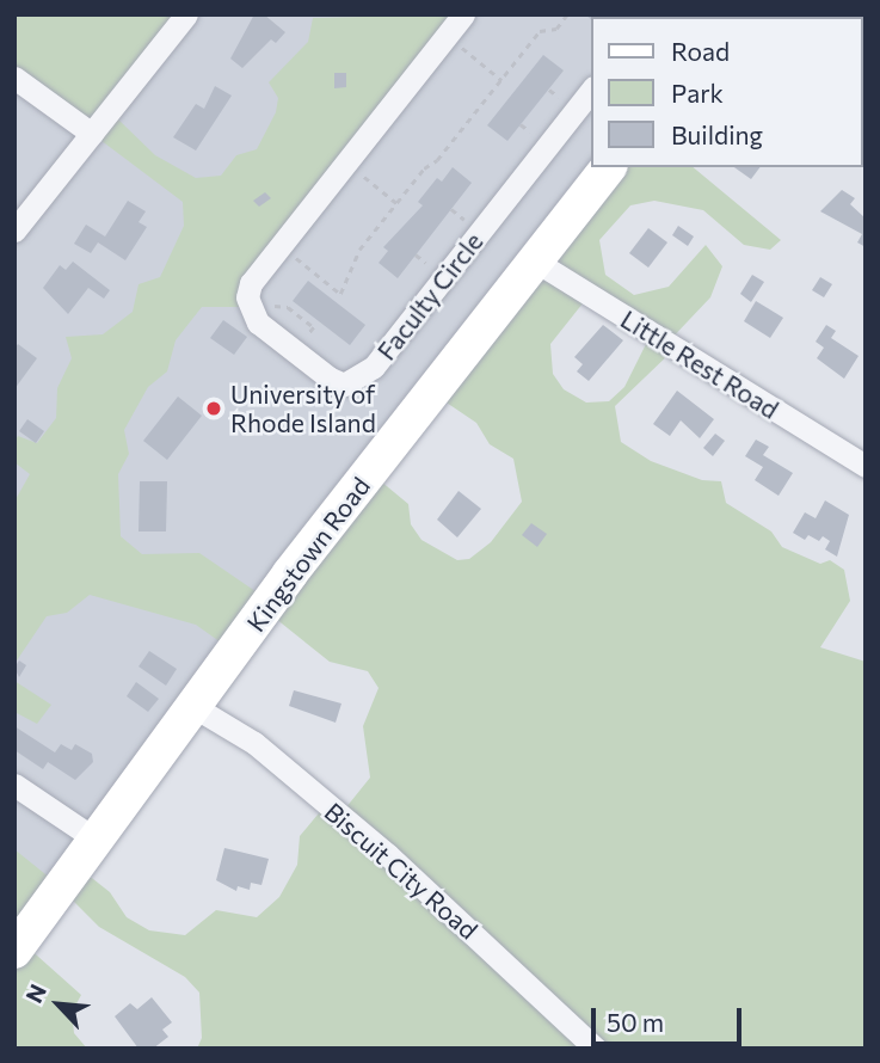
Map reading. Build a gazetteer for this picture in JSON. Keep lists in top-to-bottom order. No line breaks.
{"streets":{"main road":["Kingstown Road"],"street":["Faculty Circle","Little Rest Road","Biscuit City Road"]},"crossings":[["Little Rest Road","Kingstown Road"],["Kingstown Road","Biscuit City Road"]],"places":["University of Rhode Island"],"legend":["Road","Park","Building"],"scale_bar":"50 m","north":"top left"}
